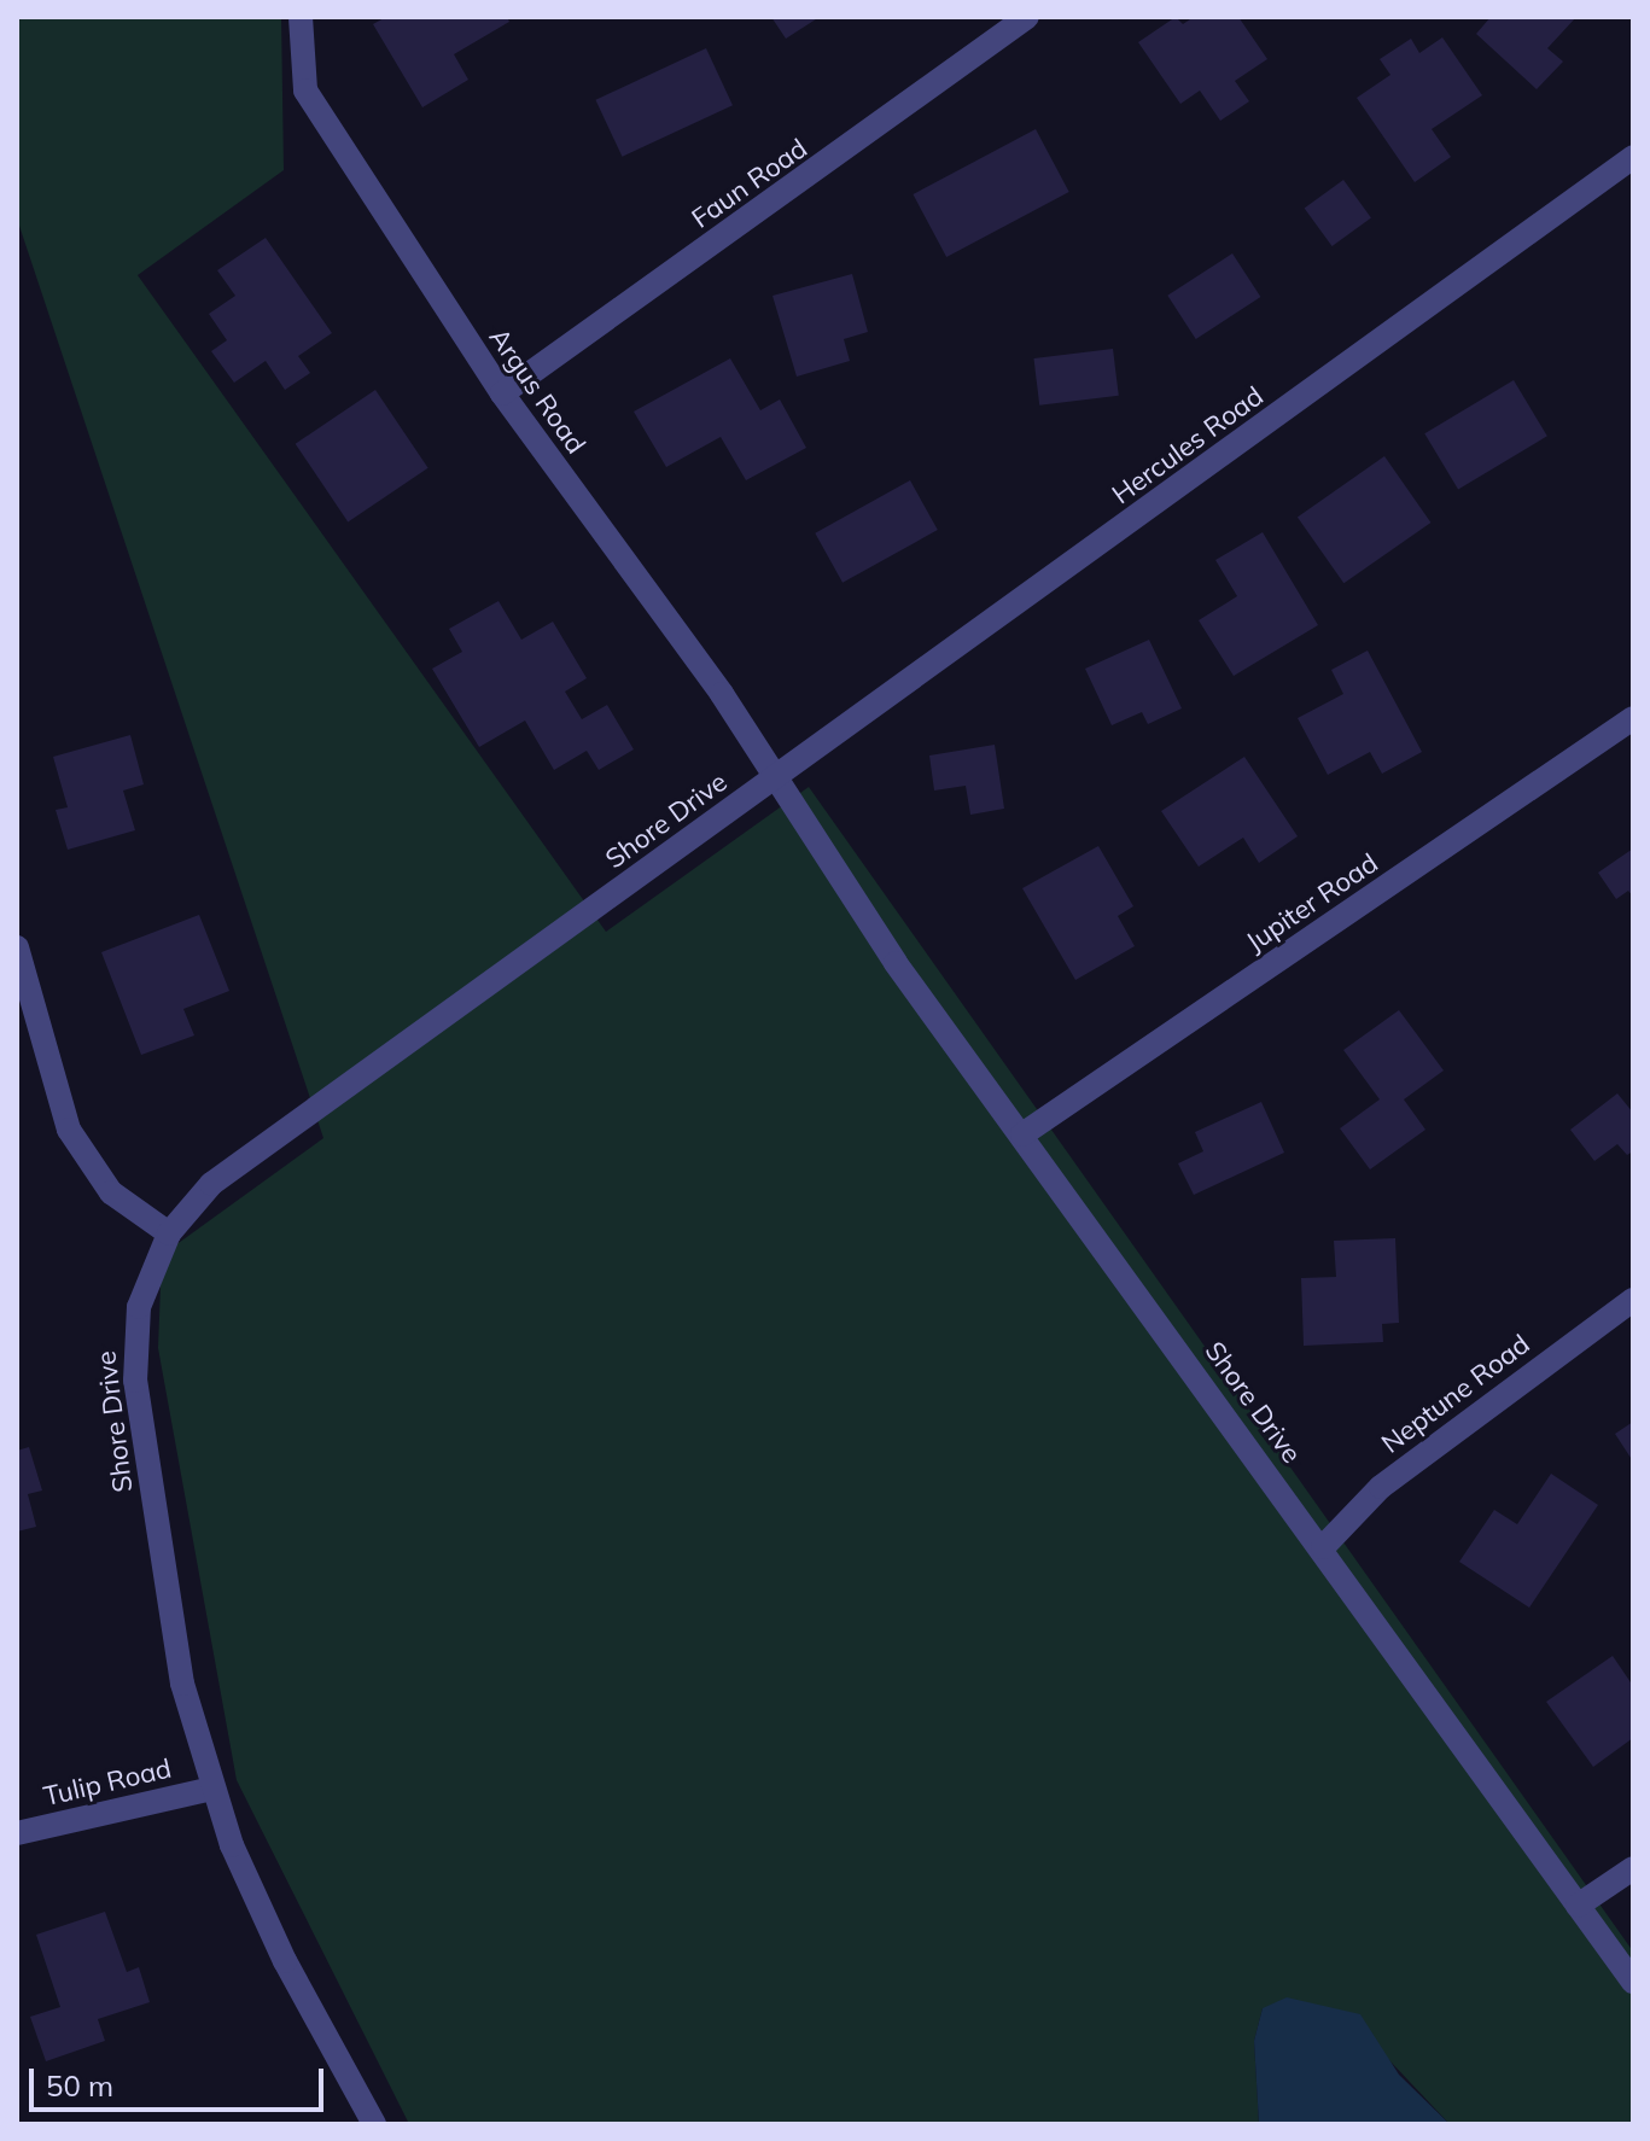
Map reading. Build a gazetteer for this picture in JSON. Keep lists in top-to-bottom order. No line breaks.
{"streets":{"street":["Faun Road","Argus Road","Hercules Road","Shore Drive","Jupiter Road","Neptune Road","Tulip Road"]},"crossings":[["Faun Road","Argus Road"],["Argus Road","Hercules Road"],["Argus Road","Shore Drive"],["Hercules Road","Shore Drive"],["Shore Drive","Jupiter Road"],["Shore Drive","Neptune Road"],["Shore Drive","Tulip Road"]],"scale_bar":"50 m"}
